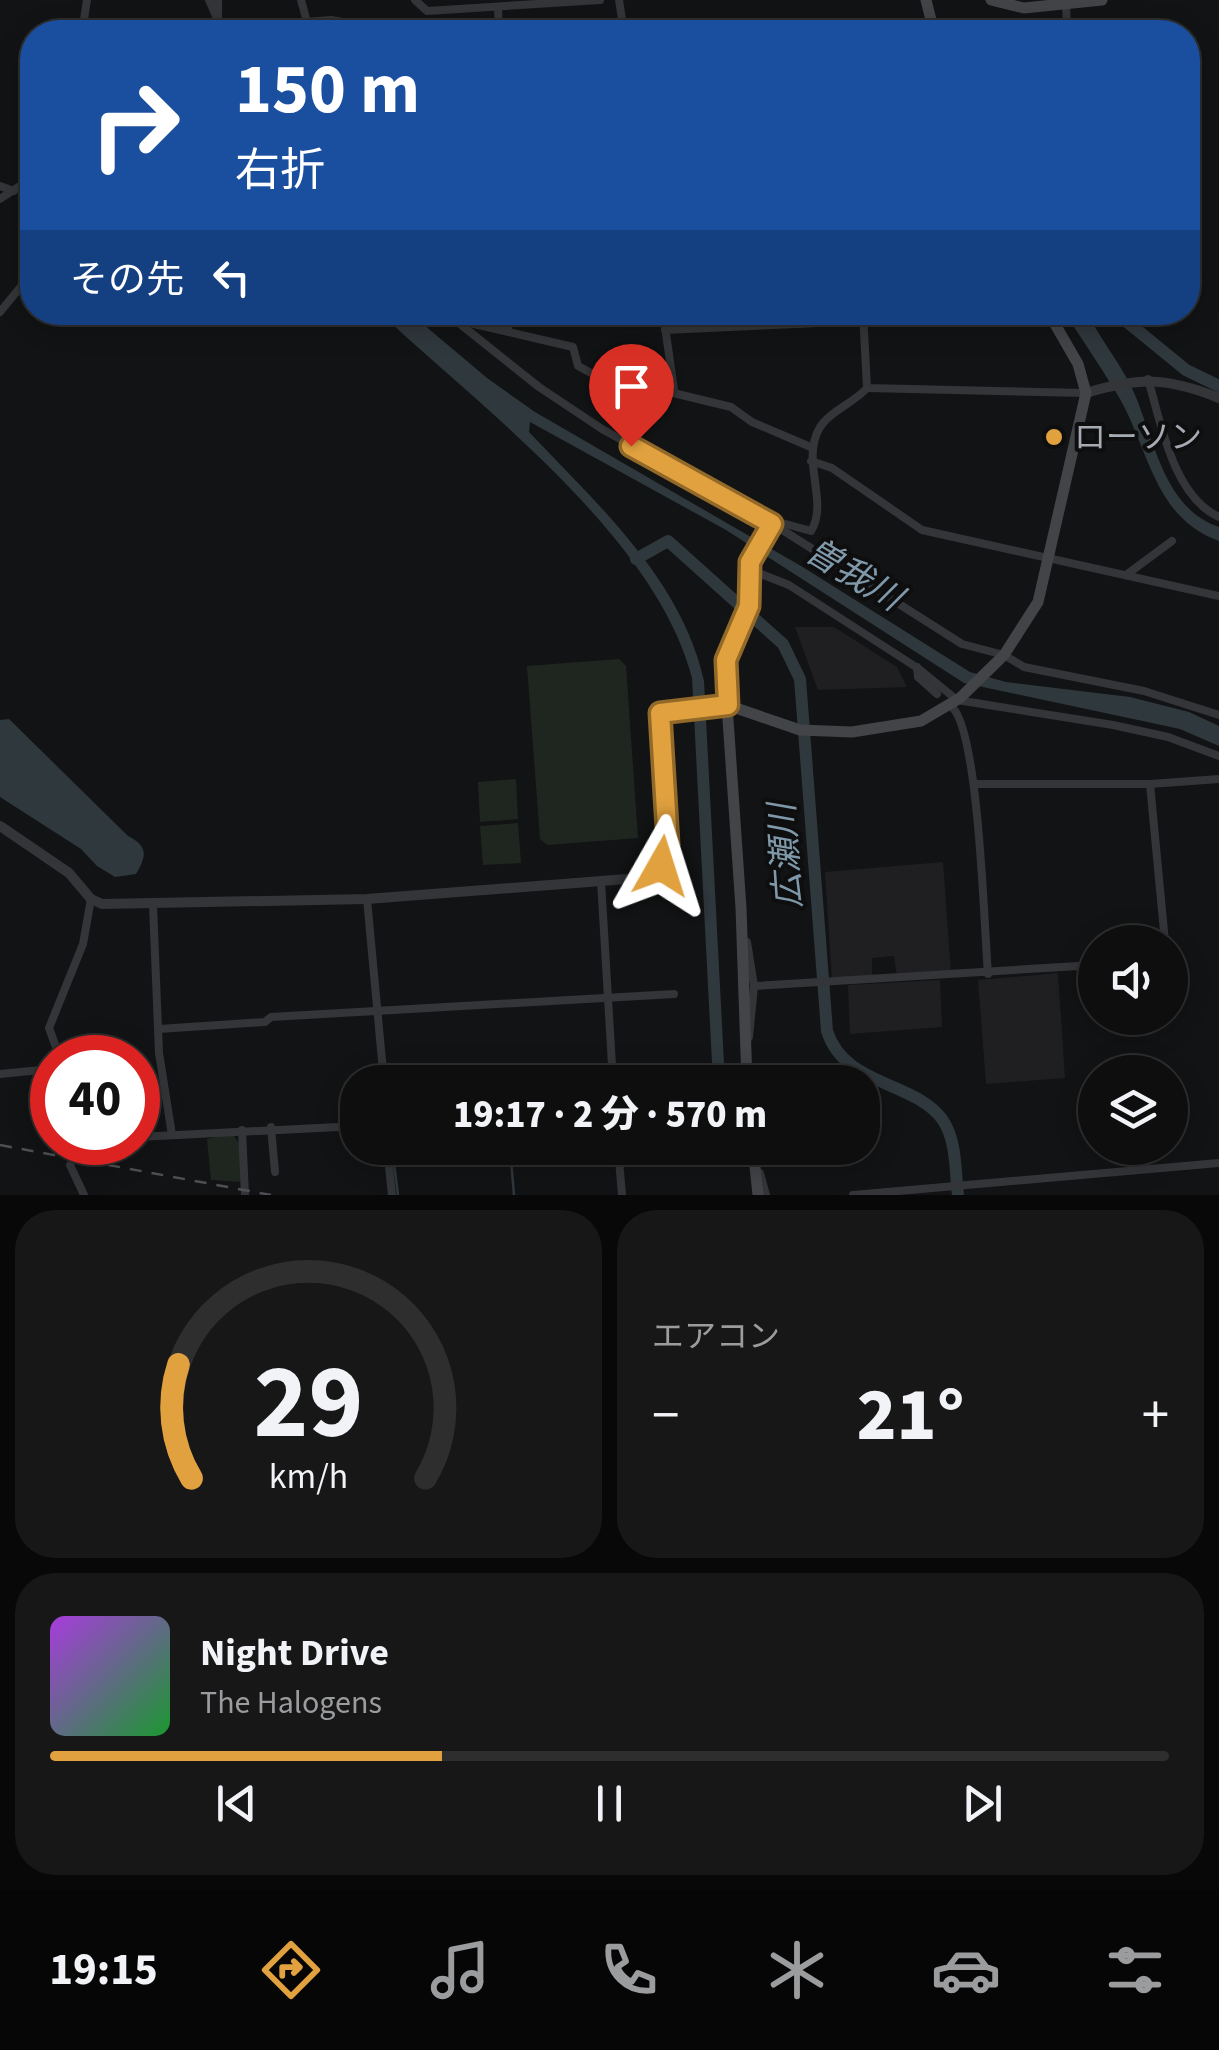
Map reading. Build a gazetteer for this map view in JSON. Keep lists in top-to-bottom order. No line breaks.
{"water":["曽我川","広瀬川"],"places":["ローソン"],"page":{"turn":["150 m","右折"],"then":"その先","limit":"40","trip":"19:17 · 2 分 · 570 m","tile":"エアコン","heat":["−","21°","+"],"song":["Night Drive","The Halogens"],"tabs":"19:15","gauge":["29","km/h"]}}
